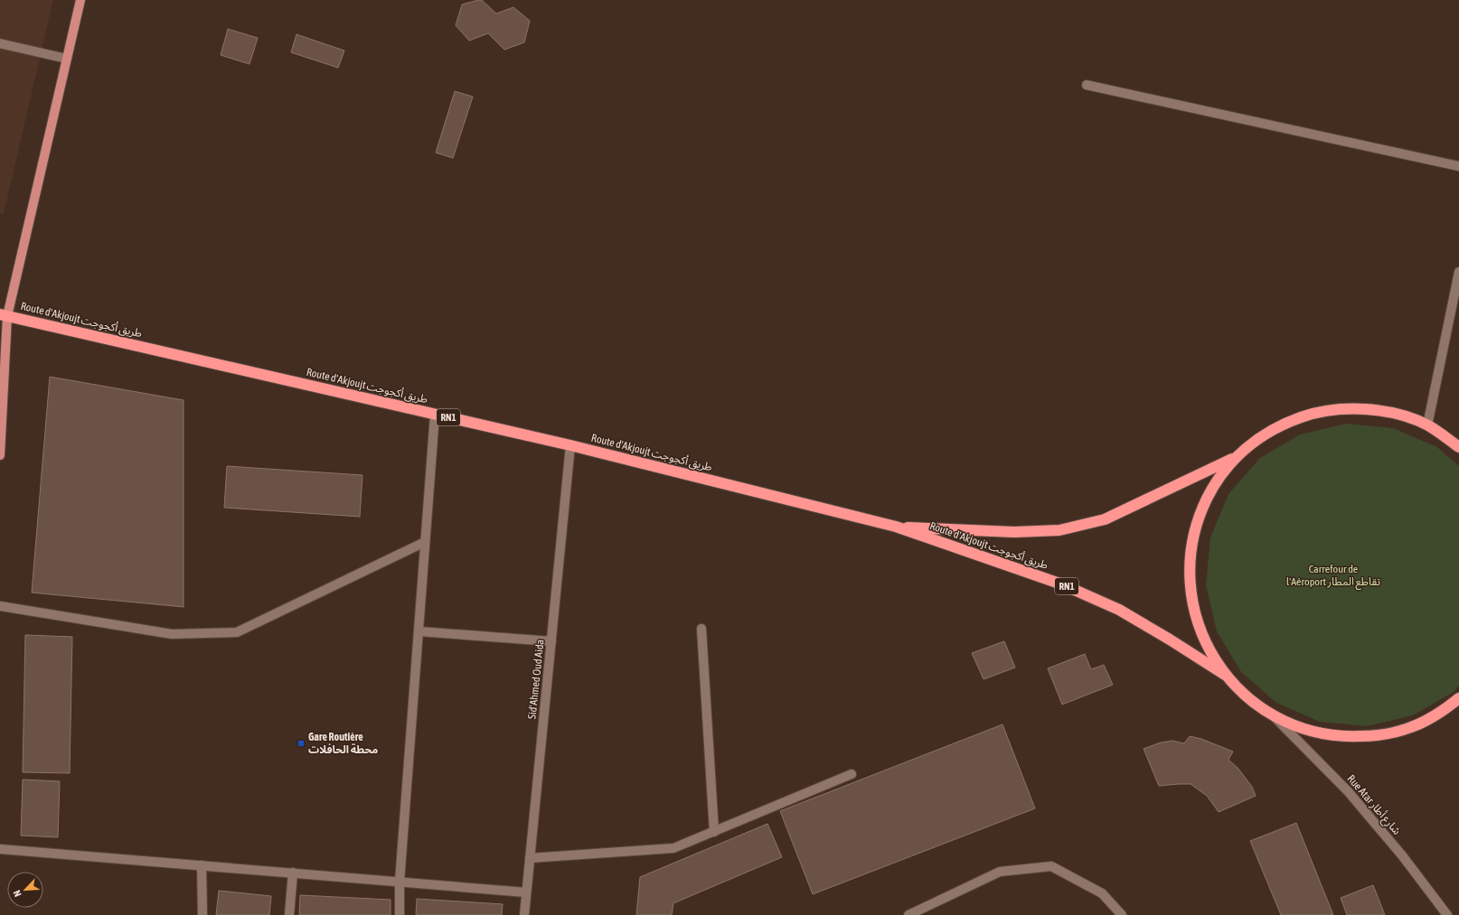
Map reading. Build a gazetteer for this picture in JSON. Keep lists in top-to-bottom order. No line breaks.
{"streets":{"highway":["Route d'Akjoujt طريق أكجوجت","RN1"],"street":["Sid'Ahmed Oud Aida","Rue Atar شارع أطار"]},"crossings":[["Route d'Akjoujt طريق أكجوجت","Sid'Ahmed Oud Aida"]],"parks":["Carrefour de l'Aéroport تقاطع المطار"],"places":{"transit":["Gare Routière محطة الحافلات"]},"north":"bottom left"}
